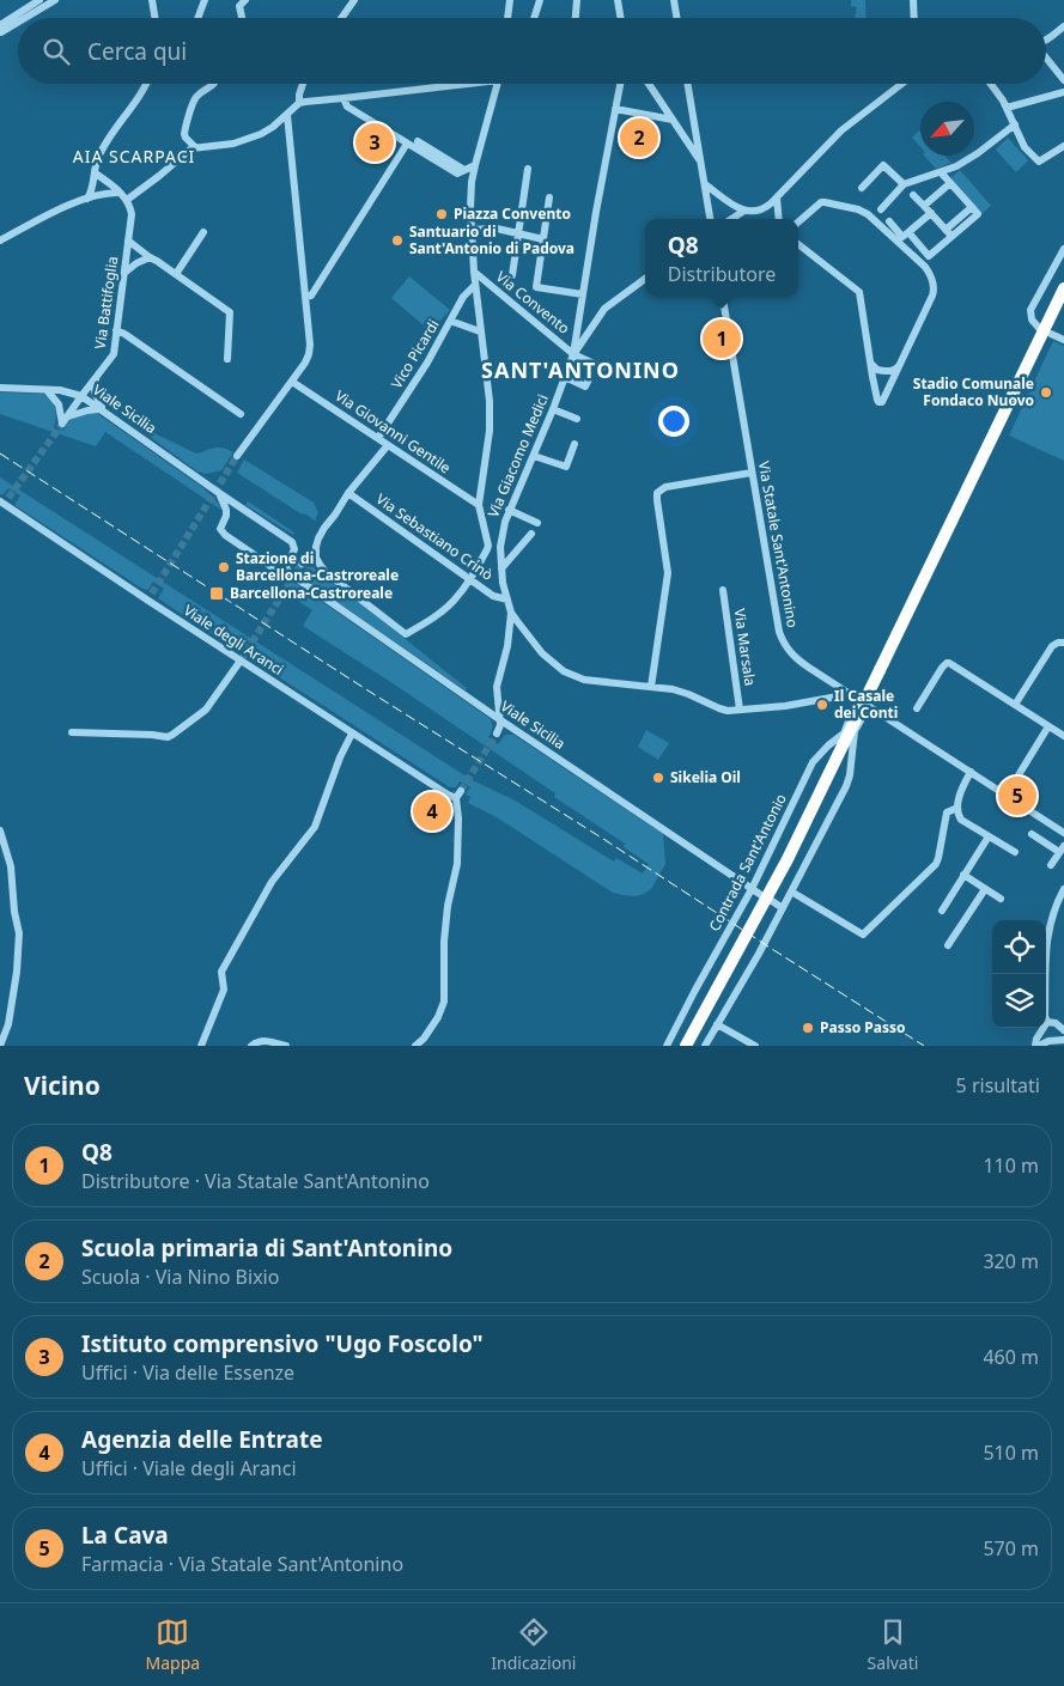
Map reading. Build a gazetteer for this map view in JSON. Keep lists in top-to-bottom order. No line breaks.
{"streets":{"street":["Via Battifoglia","Via Convento","Vico Picardi","Viale Sicilia","Via Giovanni Gentile","Via Giacomo Medici","Via Sebastiano Crinò","Via Statale Sant'Antonino","Viale degli Aranci","Via Marsala","Contrada Sant'Antonio"]},"crossings":[["Via Battifoglia","Viale Sicilia"],["Via Convento","Via Giacomo Medici"],["Vico Picardi","Via Giovanni Gentile"],["Viale Sicilia","Contrada Sant'Antonio"],["Via Giacomo Medici","Via Sebastiano Crinò"],["Via Giacomo Medici","Via Statale Sant'Antonino"],["Via Giacomo Medici","Via Marsala"],["Via Statale Sant'Antonino","Contrada Sant'Antonio"]],"districts":["AIA SCARPACI","SANT'ANTONINO"],"places":{"other":["Piazza Convento","Santuario di Sant'Antonio di Padova","Stadio Comunale Fondaco Nuovo","Stazione di Barcellona-Castroreale","Il Casale dei Conti","Sikelia Oil","Passo Passo"],"transit":["Barcellona-Castroreale"]},"north":"bottom left","page":{"search":"Cerca qui","pins":["2","3","1","5","4"],"popup":["Q8","Distributore"],"heading":["Vicino","5 risultati"],"list":[{"mark":"1","name":"Q8","note":"Distributore · Via Statale Sant'Antonino","value":"110 m"},{"mark":"2","name":"Scuola primaria di Sant'Antonino","note":"Scuola · Via Nino Bixio","value":"320 m"},{"mark":"3","name":"Istituto comprensivo \"Ugo Foscolo\"","note":"Uffici · Via delle Essenze","value":"460 m"},{"mark":"4","name":"Agenzia delle Entrate","note":"Uffici · Viale degli Aranci","value":"510 m"},{"mark":"5","name":"La Cava","note":"Farmacia · Via Statale Sant'Antonino","value":"570 m"}],"nav":["Mappa","Indicazioni","Salvati"]}}
